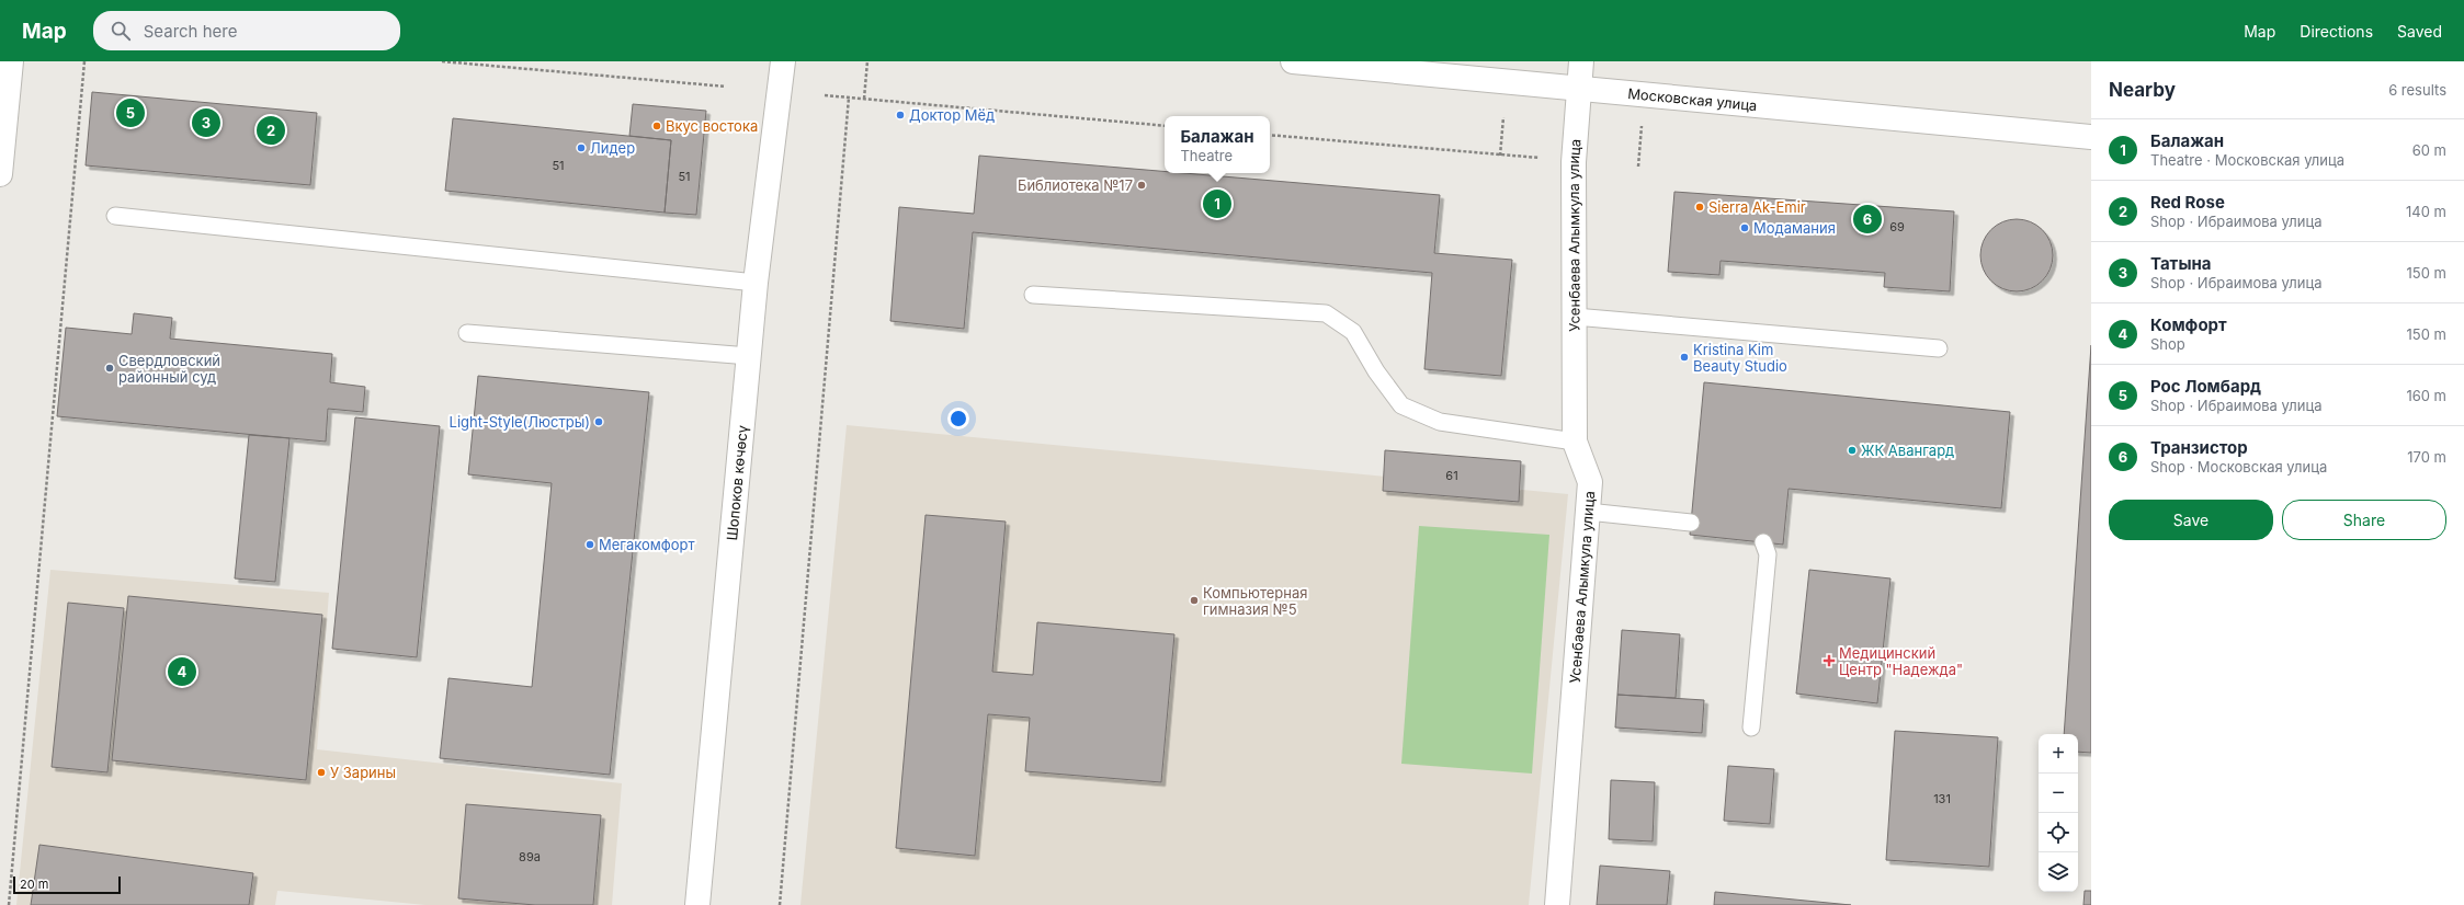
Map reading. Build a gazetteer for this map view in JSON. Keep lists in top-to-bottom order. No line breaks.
{"streets":{"street":["Московская улица","Усенбаева Алымкула улица","Шопоков көчөсү"]},"crossings":[["Московская улица","Усенбаева Алымкула улица"]],"places":{"other":["Доктор Мёд","Вкус востока","Лидер","Библиотека №17","Sierra Ak-Emir","Модамания","Kristina Kim Beauty Studio","Свердловский районный суд","Light-Style(Люстры)","ЖК Авангард","Мегакомфорт","Компьютерная гимназия №5","У Зарины"],"health":["Медицинский Центр \"Надежда\""]},"house_numbers":["51","51","69","61","131","89a"],"scale_bar":"20 m","page":{"header":"Map","search":"Search here","nav":["Map","Directions","Saved"],"heading":["Nearby","6 results"],"pins":["5","3","2","1","6","4"],"popup":["Балажан","Theatre"],"list":[{"mark":"1","name":"Балажан","note":"Theatre · Московская улица","value":"60 m"},{"mark":"2","name":"Red Rose","note":"Shop · Ибраимова улица","value":"140 m"},{"mark":"3","name":"Татына","note":"Shop · Ибраимова улица","value":"150 m"},{"mark":"4","name":"Комфорт","note":"Shop","value":"150 m"},{"mark":"5","name":"Рос Ломбард","note":"Shop · Ибраимова улица","value":"160 m"},{"mark":"6","name":"Транзистор","note":"Shop · Московская улица","value":"170 m"}],"buttons":["Save","Share"],"map_buttons":["+","−"],"scale":"20 m"}}
